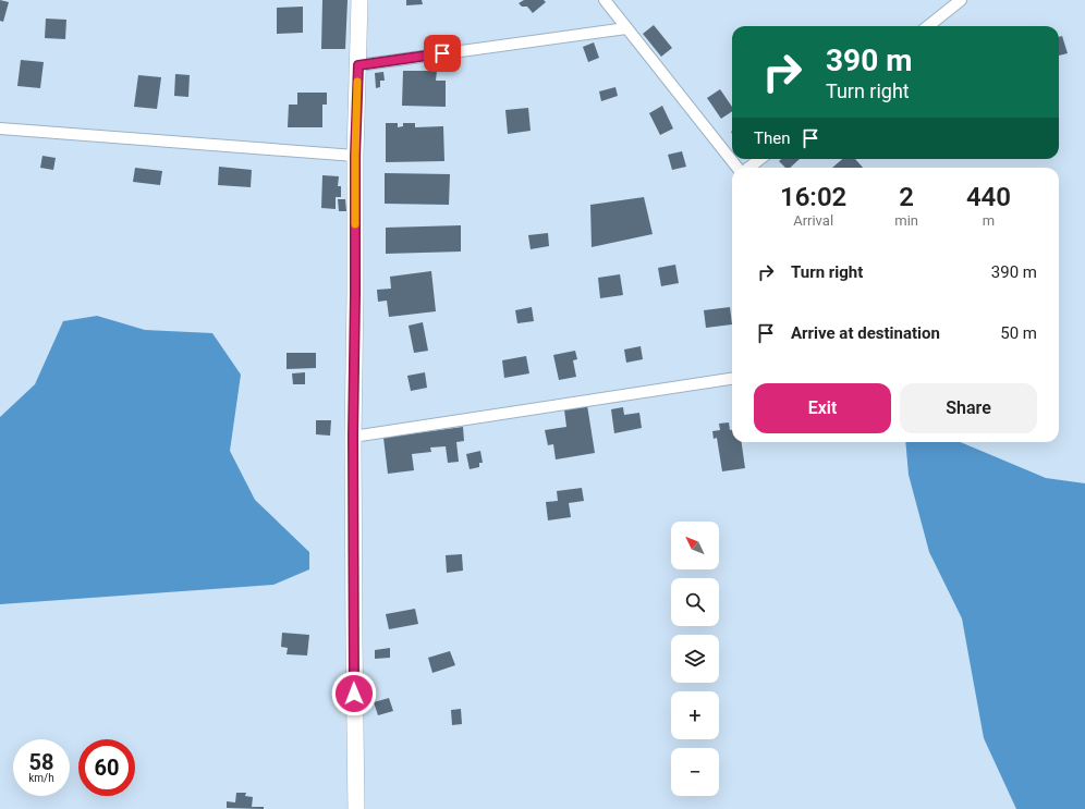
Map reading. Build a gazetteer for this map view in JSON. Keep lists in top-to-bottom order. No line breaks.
{"north":"top left","page":{"turn":["390 m","Turn right"],"then":"Then","eta":["16:02","Arrival","2","min","440","m"],"list":[{"name":"Turn right","value":"390 m"},{"name":"Arrive at destination","value":"50 m"}],"buttons":["Exit","Share"],"map_buttons":["+","−"],"speed":"58 km/h","limit":"60"}}
